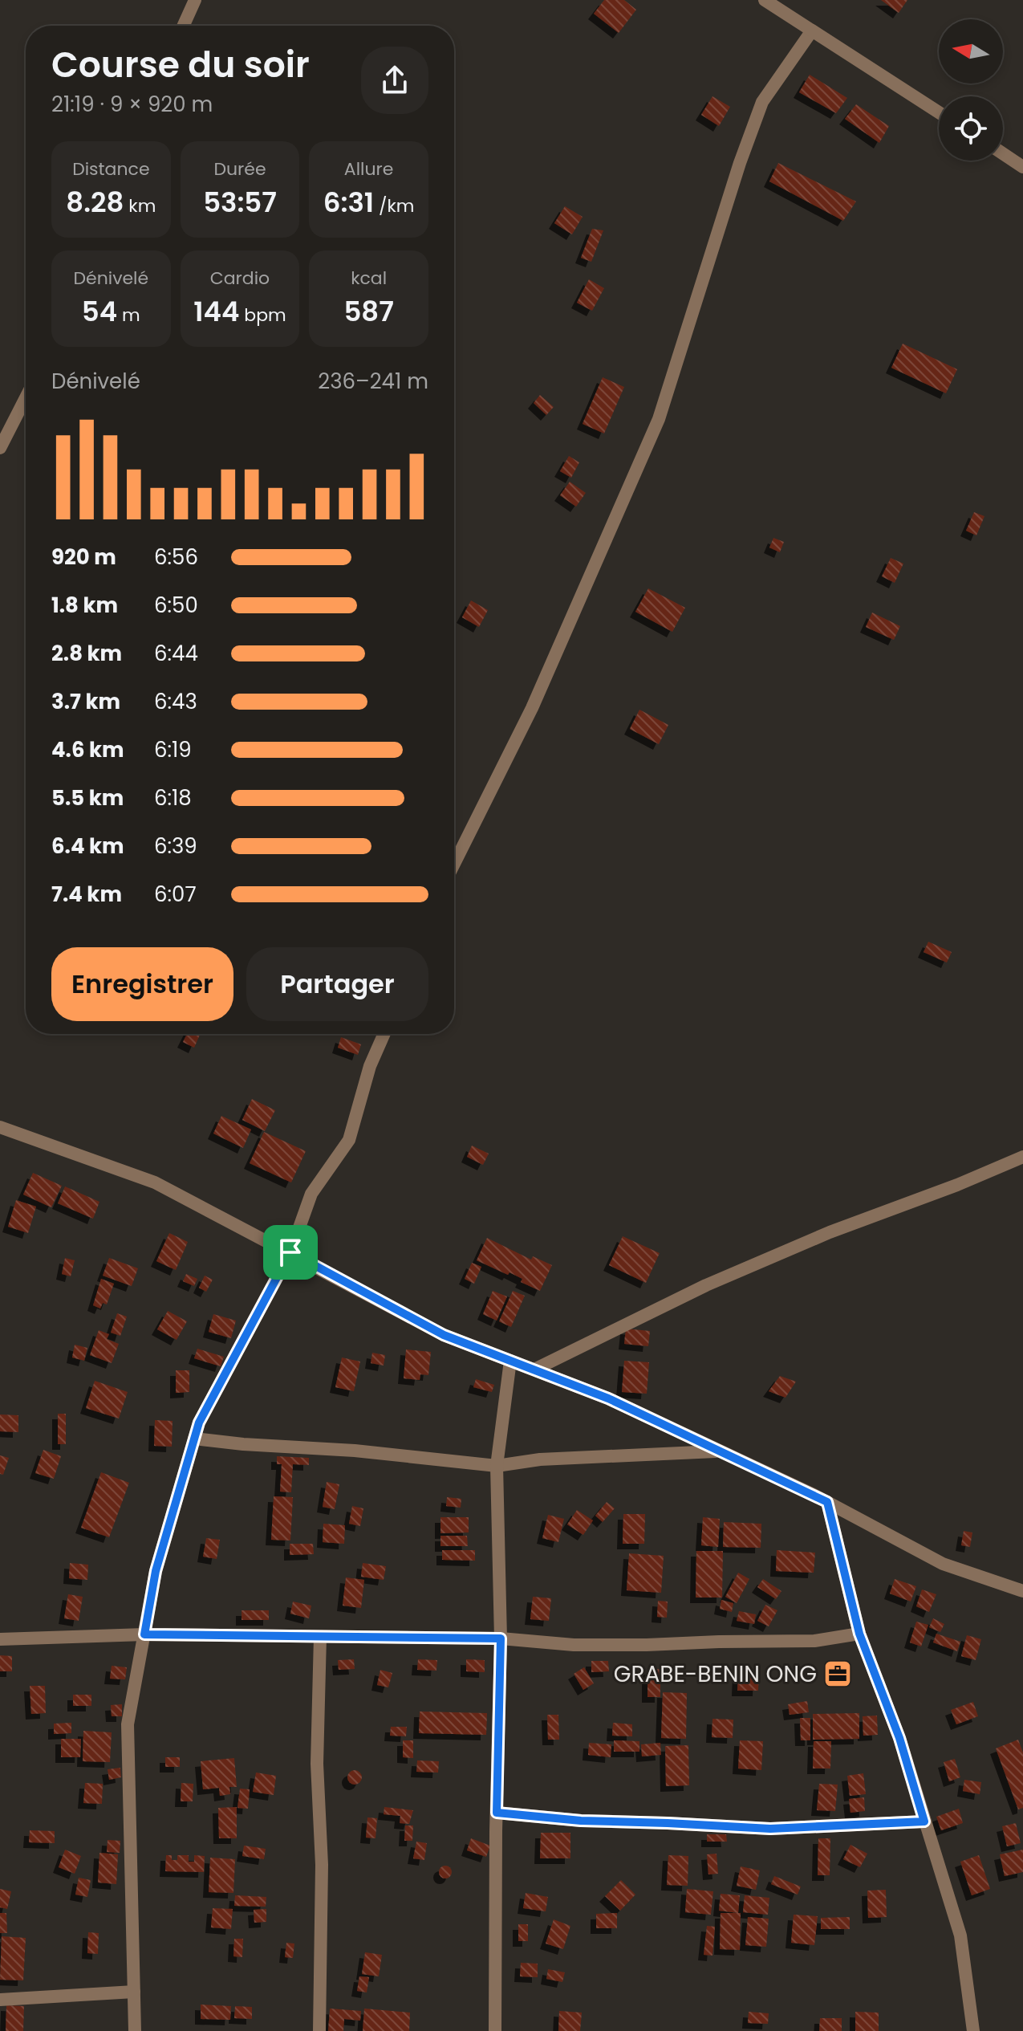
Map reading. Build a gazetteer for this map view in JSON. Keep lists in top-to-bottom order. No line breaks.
{"places":{"office":["GRABE-BENIN ONG"]},"north":"left","page":{"heading":["Course du soir","21:19 · 9 × 920 m"],"stats":[["Distance","8.28 km"],["Durée","53:57"],["Allure","6:31 /km"],["Dénivelé","54 m"],["Cardio","144 bpm"],["kcal","587"]],"chart":["Dénivelé","236–241 m"],"list":[{"name":"920 m","note":"6:56"},{"name":"1.8 km","note":"6:50"},{"name":"2.8 km","note":"6:44"},{"name":"3.7 km","note":"6:43"},{"name":"4.6 km","note":"6:19"},{"name":"5.5 km","note":"6:18"},{"name":"6.4 km","note":"6:39"},{"name":"7.4 km","note":"6:07"}],"buttons":["Enregistrer","Partager"]}}
